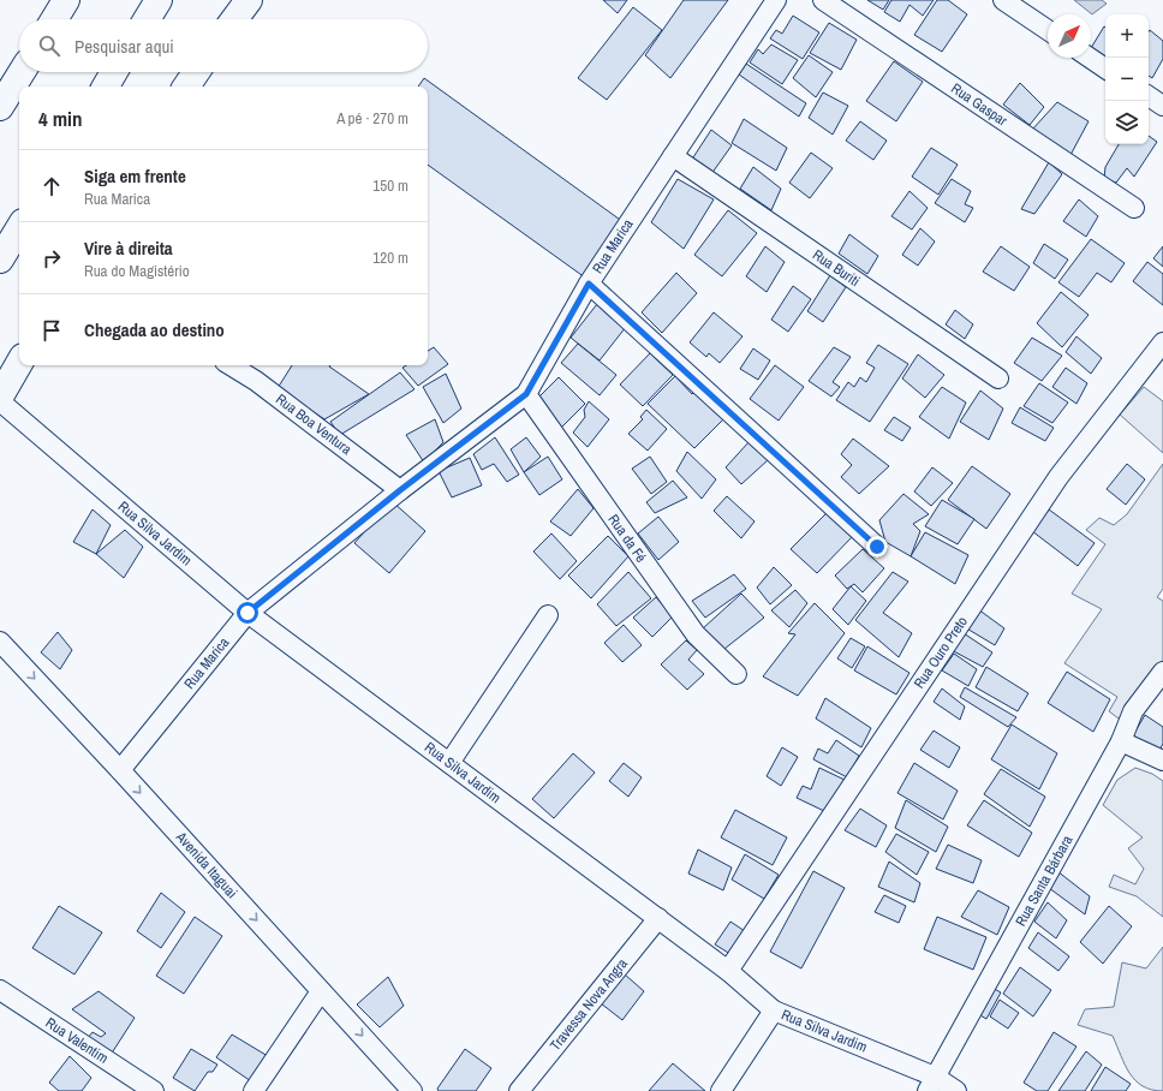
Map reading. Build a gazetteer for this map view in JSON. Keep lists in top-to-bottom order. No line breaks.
{"streets":{"street":["Rua Gaspar","Rua Marica","Rua Buriti","Rua Boa Ventura","Rua Silva Jardim","Rua da Fé","Rua Ouro Preto","Avenida Itaguai","Rua Santa Bárbara","Travessa Nova Angra","Rua Valentim"]},"crossings":[["Rua Marica","Rua Buriti"],["Rua Marica","Rua Boa Ventura"],["Rua Marica","Rua Silva Jardim"],["Rua Marica","Rua da Fé"],["Rua Marica","Avenida Itaguai"],["Rua Silva Jardim","Rua Ouro Preto"],["Rua Silva Jardim","Rua Santa Bárbara"],["Rua Silva Jardim","Travessa Nova Angra"]],"one_way":["Avenida Itaguai"],"north":"top right","page":{"map_buttons":["+","−"],"search":"Pesquisar aqui","heading":["4 min","A pé · 270 m"],"list":[["Siga em frente","Rua Marica","150 m"],["Vire à direita","Rua do Magistério","120 m"],"Chegada ao destino"]}}
